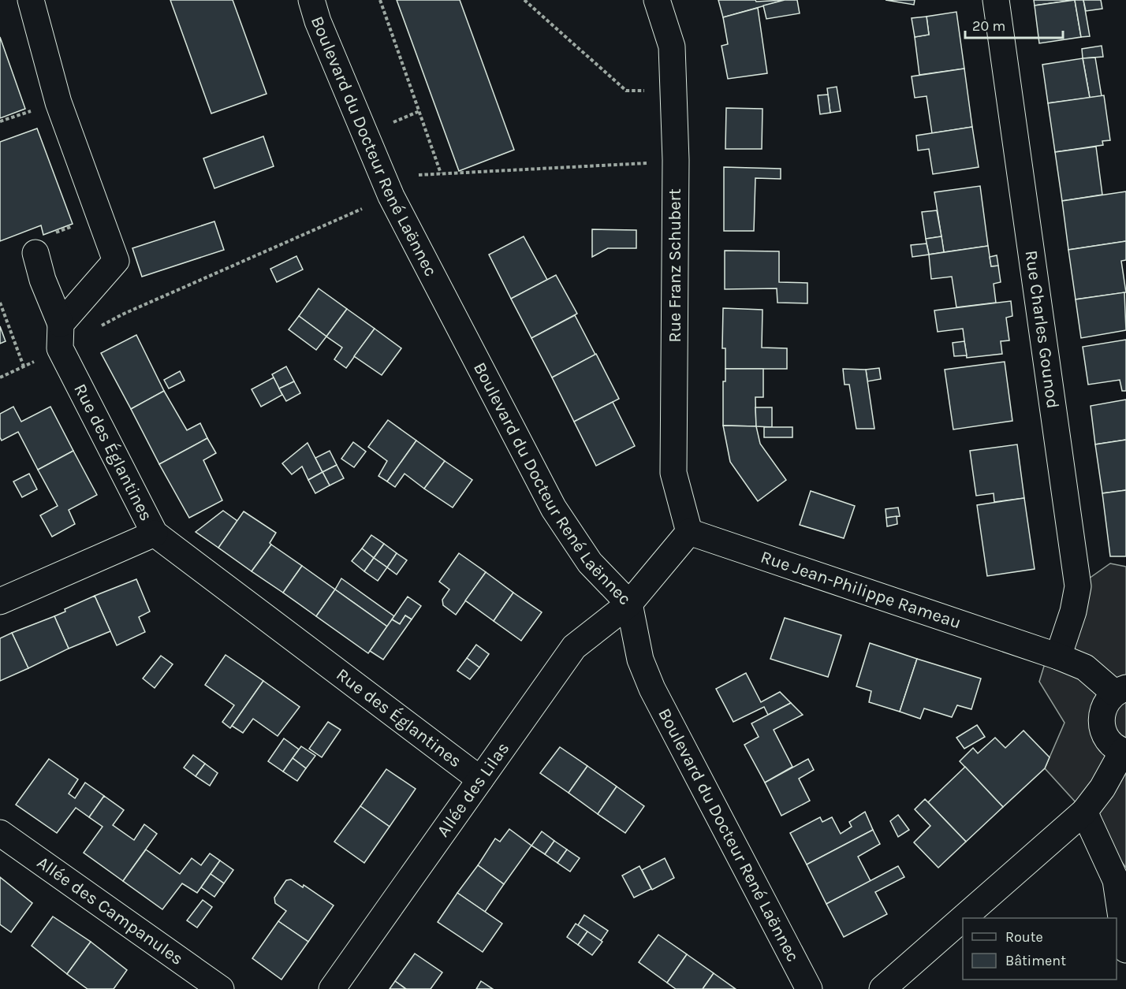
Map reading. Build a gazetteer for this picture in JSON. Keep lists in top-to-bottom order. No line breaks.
{"streets":{"street":["Boulevard du Docteur René Laënnec","Rue Franz Schubert","Rue Charles Gounod","Rue des Églantines","Rue Jean-Philippe Rameau","Allée des Lilas","Allée des Campanules"]},"crossings":[["Boulevard du Docteur René Laënnec","Allée des Lilas"],["Rue Franz Schubert","Rue Jean-Philippe Rameau"],["Rue Charles Gounod","Rue Jean-Philippe Rameau"],["Rue des Églantines","Allée des Lilas"]],"legend":["Route","Bâtiment"],"scale_bar":"20 m"}
